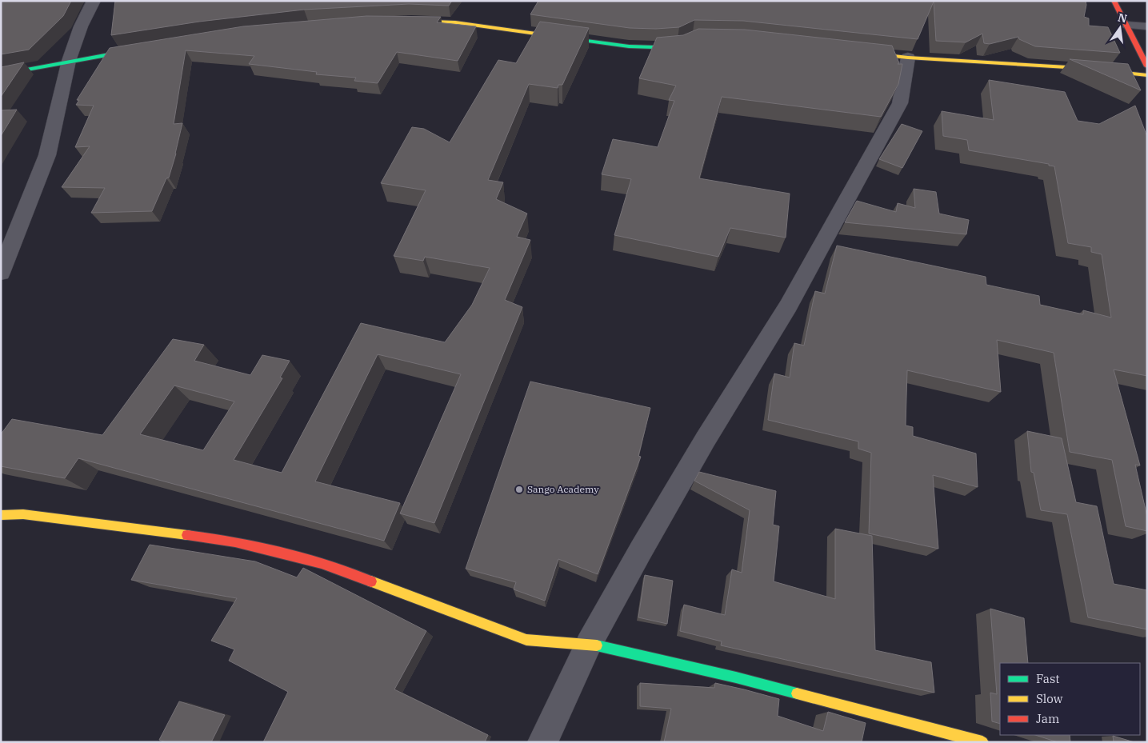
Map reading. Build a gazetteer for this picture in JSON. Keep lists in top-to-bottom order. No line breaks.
{"places":["Sango Academy"],"legend":["Fast","Slow","Jam"],"north":"top"}
